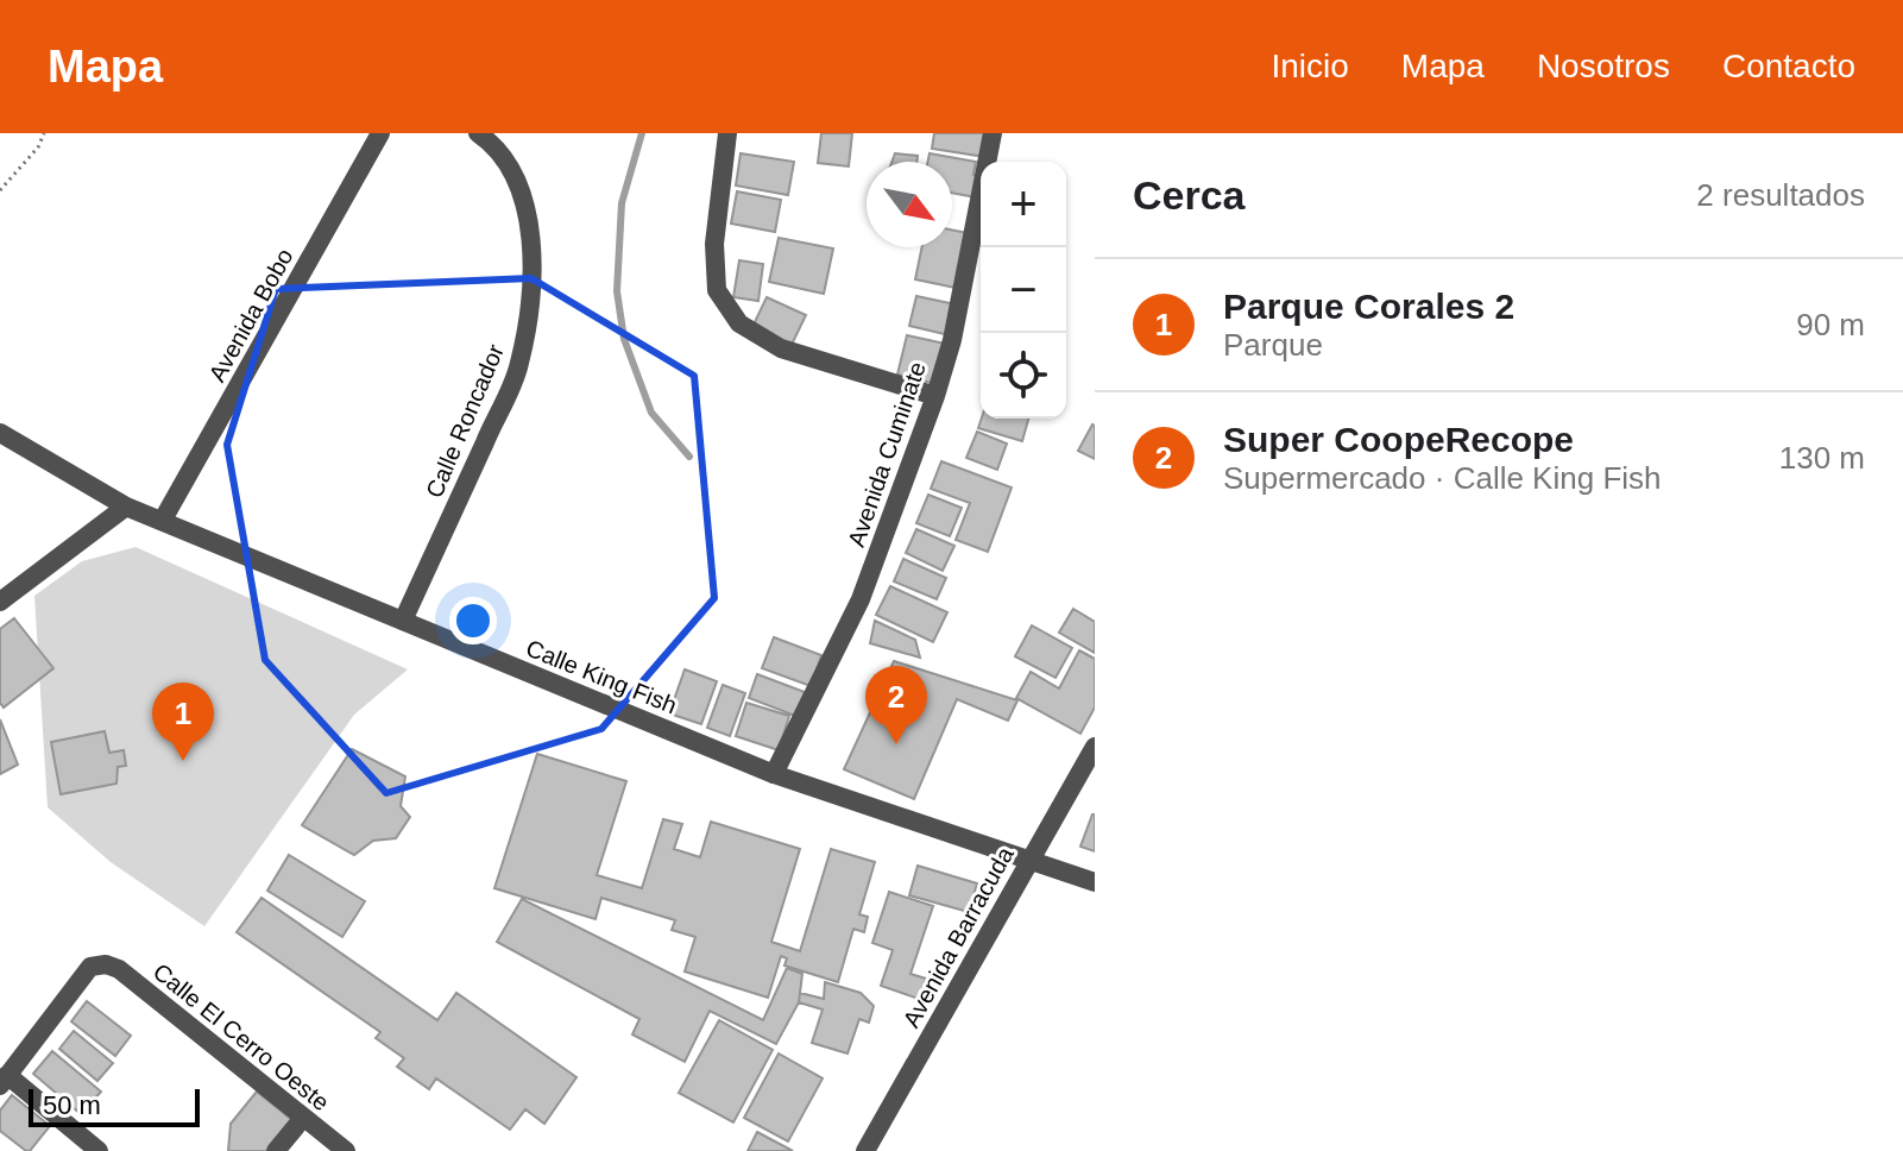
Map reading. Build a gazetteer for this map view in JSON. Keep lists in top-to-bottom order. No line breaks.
{"streets":{"street":["Avenida Bobo","Calle Roncador","Avenida Cuminate","Calle King Fish","Avenida Barracuda","Calle El Cerro Oeste"]},"crossings":[["Avenida Bobo","Calle King Fish"],["Calle Roncador","Calle King Fish"],["Avenida Cuminate","Calle King Fish"],["Calle King Fish","Avenida Barracuda"]],"scale_bar":"50 m","north":"bottom right","page":{"header":"Mapa","nav":["Inicio","Mapa","Nosotros","Contacto"],"heading":["Cerca","2 resultados"],"map_buttons":["+","−"],"list":[{"mark":"1","name":"Parque Corales 2","note":"Parque","value":"90 m"},{"mark":"2","name":"Super CoopeRecope","note":"Supermercado · Calle King Fish","value":"130 m"}],"pins":["2","1"],"scale":"50 m"}}
